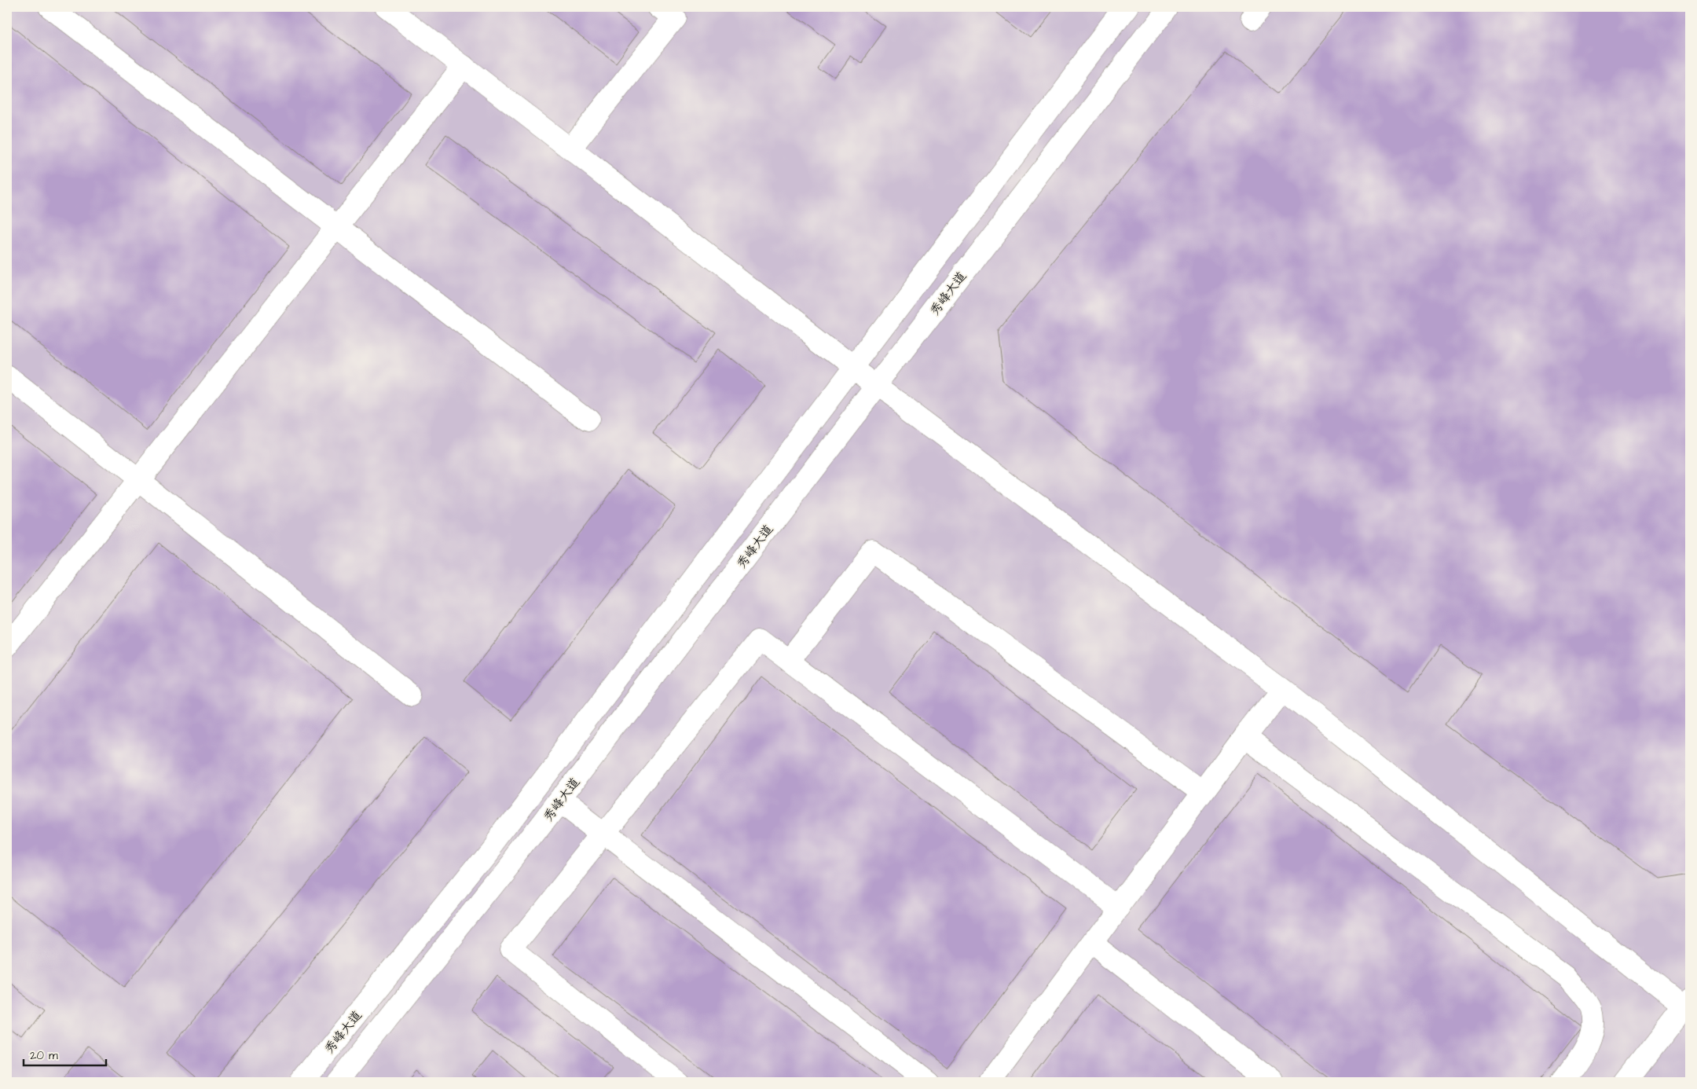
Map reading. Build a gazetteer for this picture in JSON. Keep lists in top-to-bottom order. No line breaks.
{"streets":{"street":["秀峰大道"]},"scale_bar":"20 m"}
